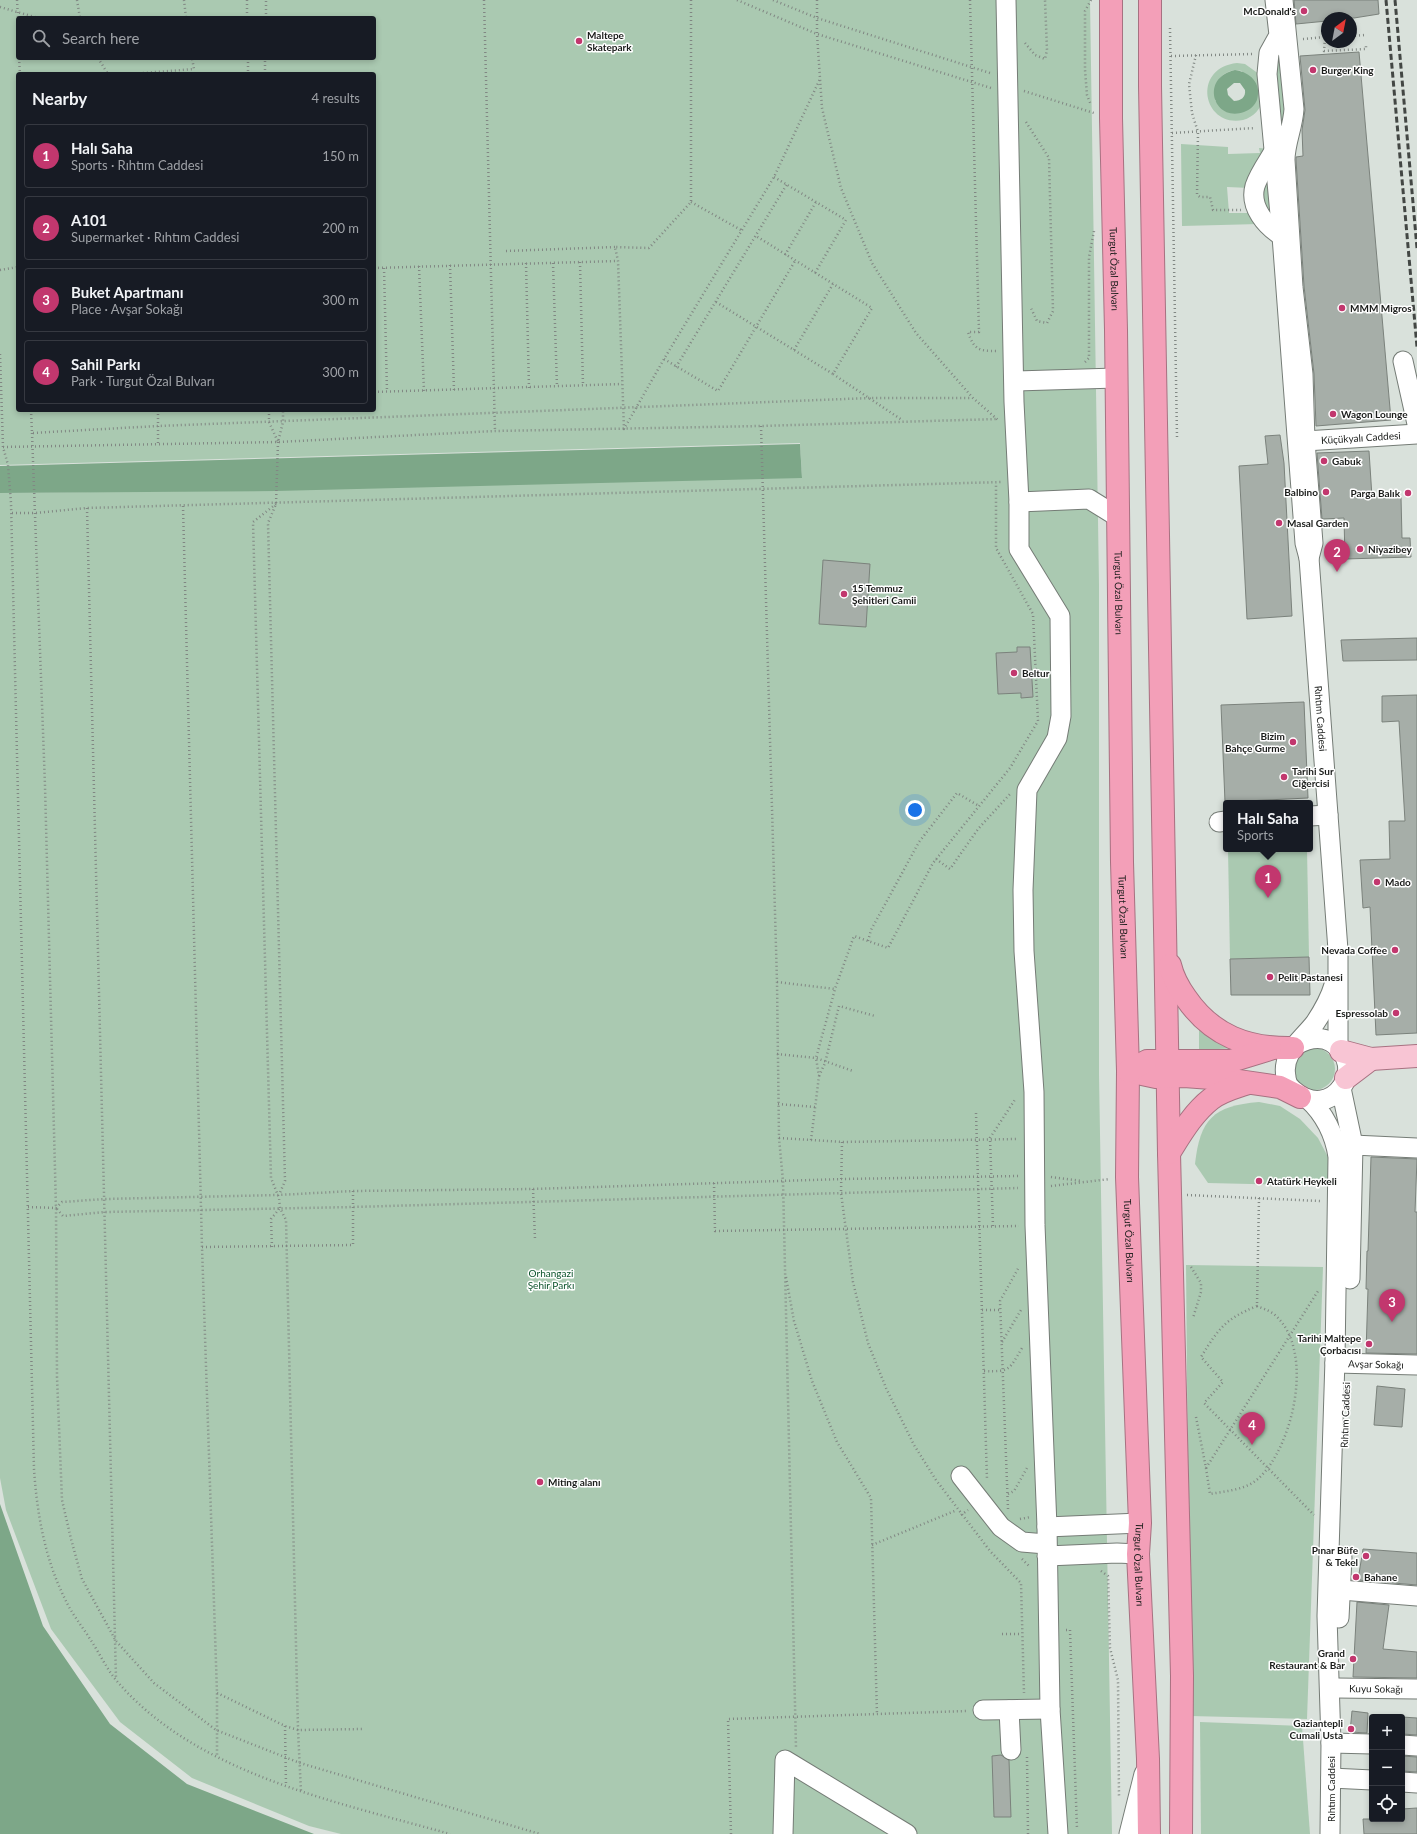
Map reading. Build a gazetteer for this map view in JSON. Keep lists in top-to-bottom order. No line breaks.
{"streets":{"highway":["Turgut Özal Bulvarı"],"street":["Küçükyalı Caddesi","Rıhtım Caddesi","Avşar Sokağı","Kuyu Sokağı"]},"crossings":[["Küçükyalı Caddesi","Rıhtım Caddesi"],["Rıhtım Caddesi","Avşar Sokağı"],["Rıhtım Caddesi","Kuyu Sokağı"]],"parks":["Orhangazi Şehir Parkı"],"places":["McDonald's","Maltepe Skatepark","Burger King","MMM Migros","Wagon Lounge","Gabuk","Balbino","Parga Balık","Masal Garden","Niyazibey","15 Temmuz Şehitleri Camii","Beltur","Bizim Bahçe Gurme","Tarihi Sur Ciğercisi","Mado","Nevada Coffee","Pelit Pastanesi","Espressolab","Atatürk Heykeli","Tarihi Maltepe Çorbacısı","Miting alanı","Pınar Büfe & Tekel","Bahane","Grand Restaurant & Bar","Gaziantepli Cumali Usta"],"north":"top right","page":{"search":"Search here","heading":["Nearby","4 results"],"list":[{"mark":"1","name":"Halı Saha","note":"Sports · Rıhtım Caddesi","value":"150 m"},{"mark":"2","name":"A101","note":"Supermarket · Rıhtım Caddesi","value":"200 m"},{"mark":"3","name":"Buket Apartmanı","note":"Place · Avşar Sokağı","value":"300 m"},{"mark":"4","name":"Sahil Parkı","note":"Park · Turgut Özal Bulvarı","value":"300 m"}],"pins":["2","1","3","4"],"popup":["Halı Saha","Sports"],"map_buttons":["+","−"]}}
